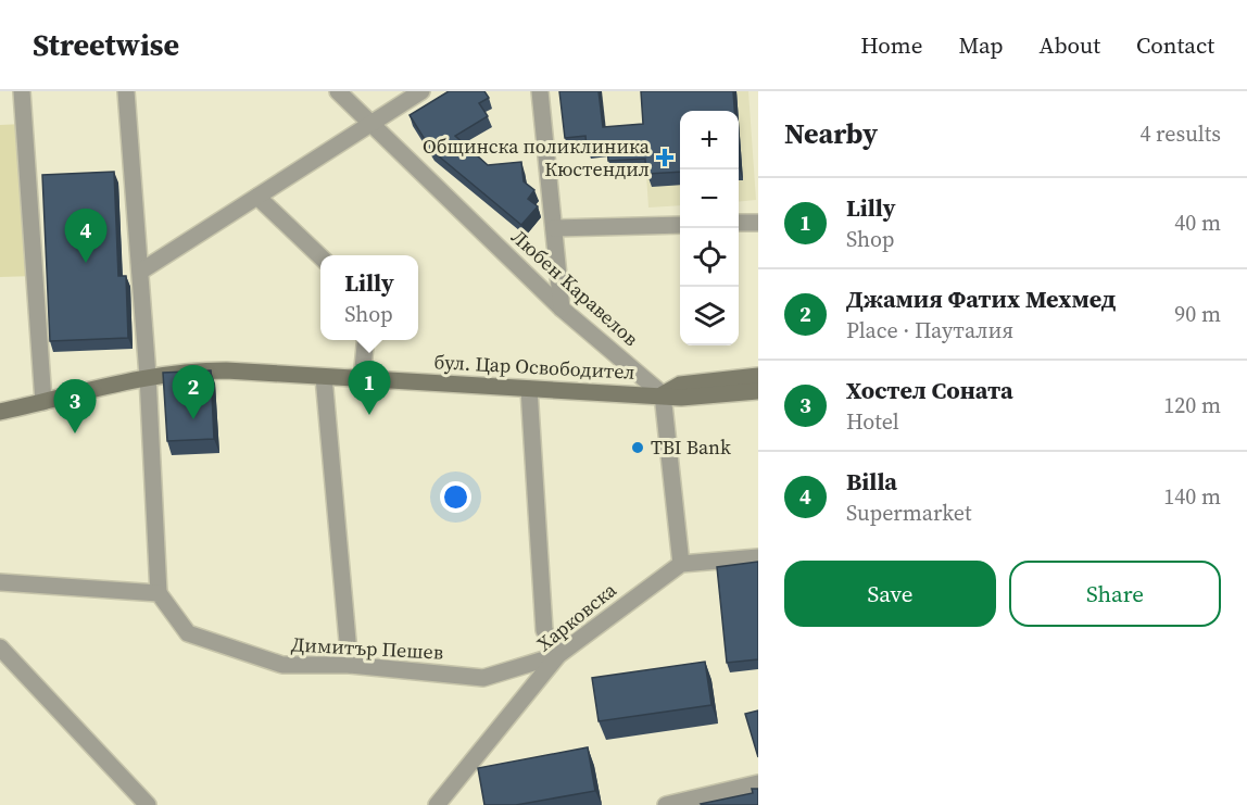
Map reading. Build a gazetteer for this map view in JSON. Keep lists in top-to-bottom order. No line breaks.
{"streets":{"main road":["бул. Цар Освободител"],"street":["Любен Kаравелов","Харковска","Димитър Пешев"]},"crossings":[["Любен Kаравелов","бул. Цар Освободител"],["Харковска","Димитър Пешев"]],"places":{"health":["Общинска поликлиника Кюстендил"],"other":["TBI Bank"]},"page":{"header":"Streetwise","nav":["Home","Map","About","Contact"],"heading":["Nearby","4 results"],"map_buttons":["+","−"],"list":[{"mark":"1","name":"Lilly","note":"Shop","value":"40 m"},{"mark":"2","name":"Джамия Фатих Мехмед","note":"Place · Пауталия","value":"90 m"},{"mark":"3","name":"Хостел Соната","note":"Hotel","value":"120 m"},{"mark":"4","name":"Billa","note":"Supermarket","value":"140 m"}],"pins":["4","1","2","3"],"popup":["Lilly","Shop"],"buttons":["Save","Share"]}}
